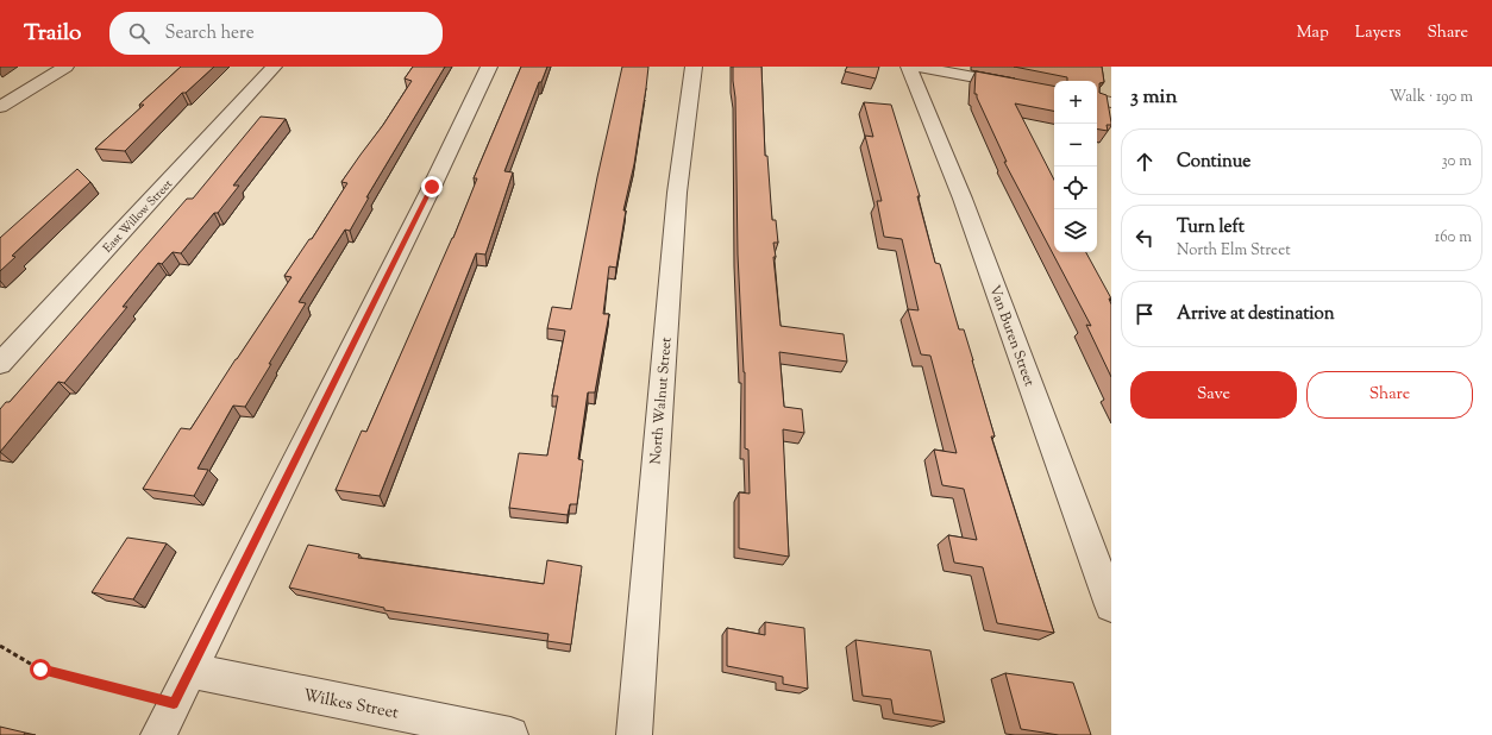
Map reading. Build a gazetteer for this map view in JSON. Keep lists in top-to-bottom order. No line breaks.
{"streets":{"street":["East Willow Street","Van Buren Street","North Walnut Street","Wilkes Street"]},"page":{"header":"Trailo","search":"Search here","nav":["Map","Layers","Share"],"heading":["3 min","Walk · 190 m"],"map_buttons":["+","−"],"list":[["Continue","30 m"],["Turn left","North Elm Street","160 m"],"Arrive at destination"],"buttons":["Save","Share"]}}
